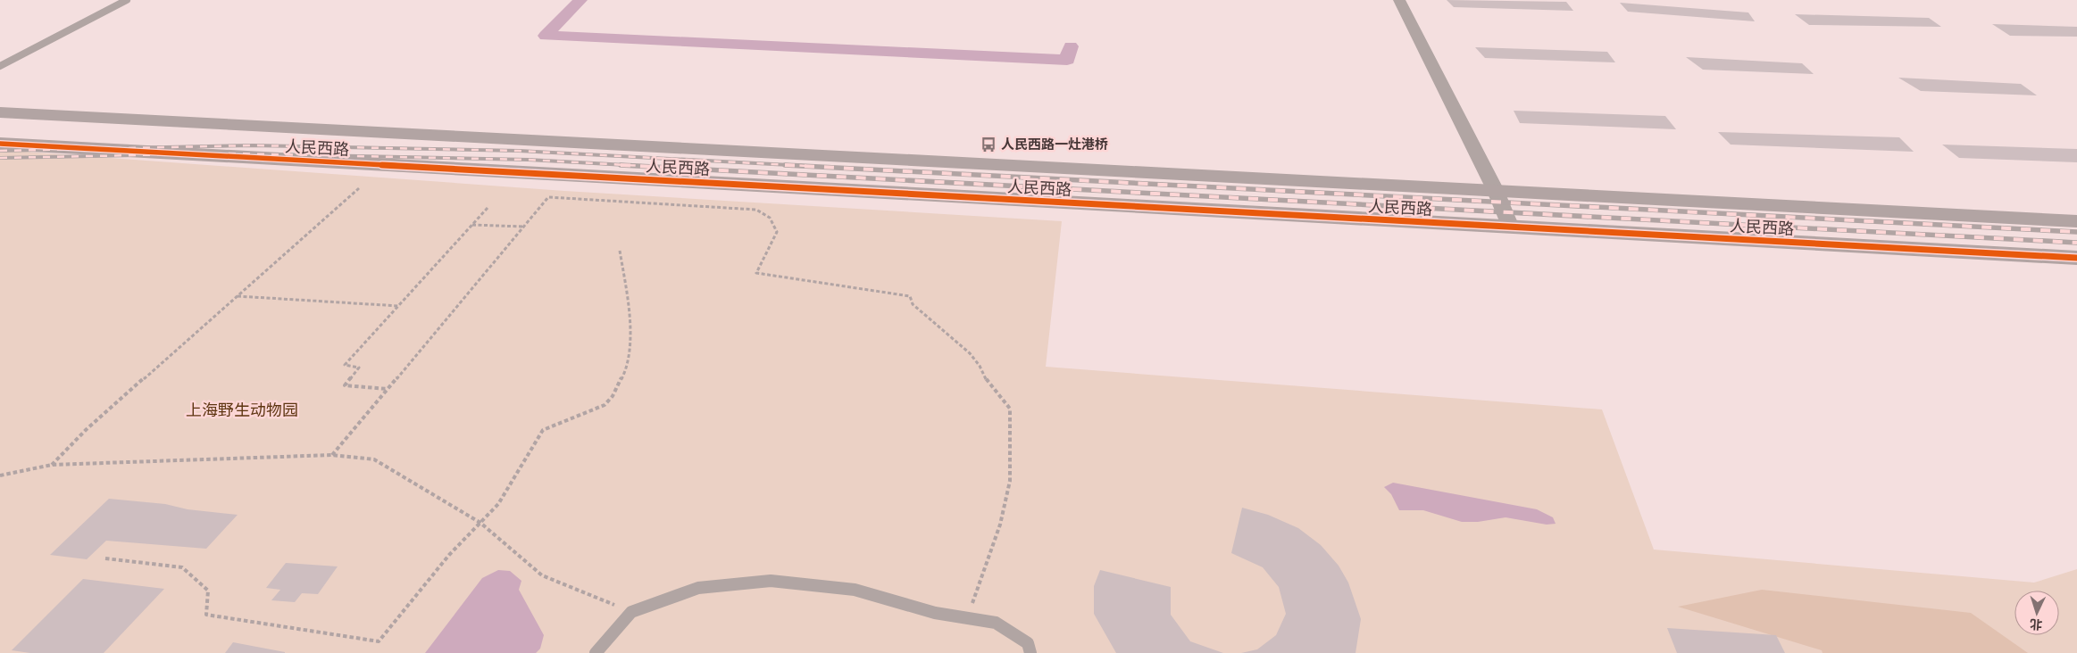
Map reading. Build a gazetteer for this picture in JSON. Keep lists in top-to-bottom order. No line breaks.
{"streets":{"street":["人民西路"]},"parks":["上海野生动物园"],"places":{"bus stop":["人民西路一灶港桥"]},"north":"bottom"}
